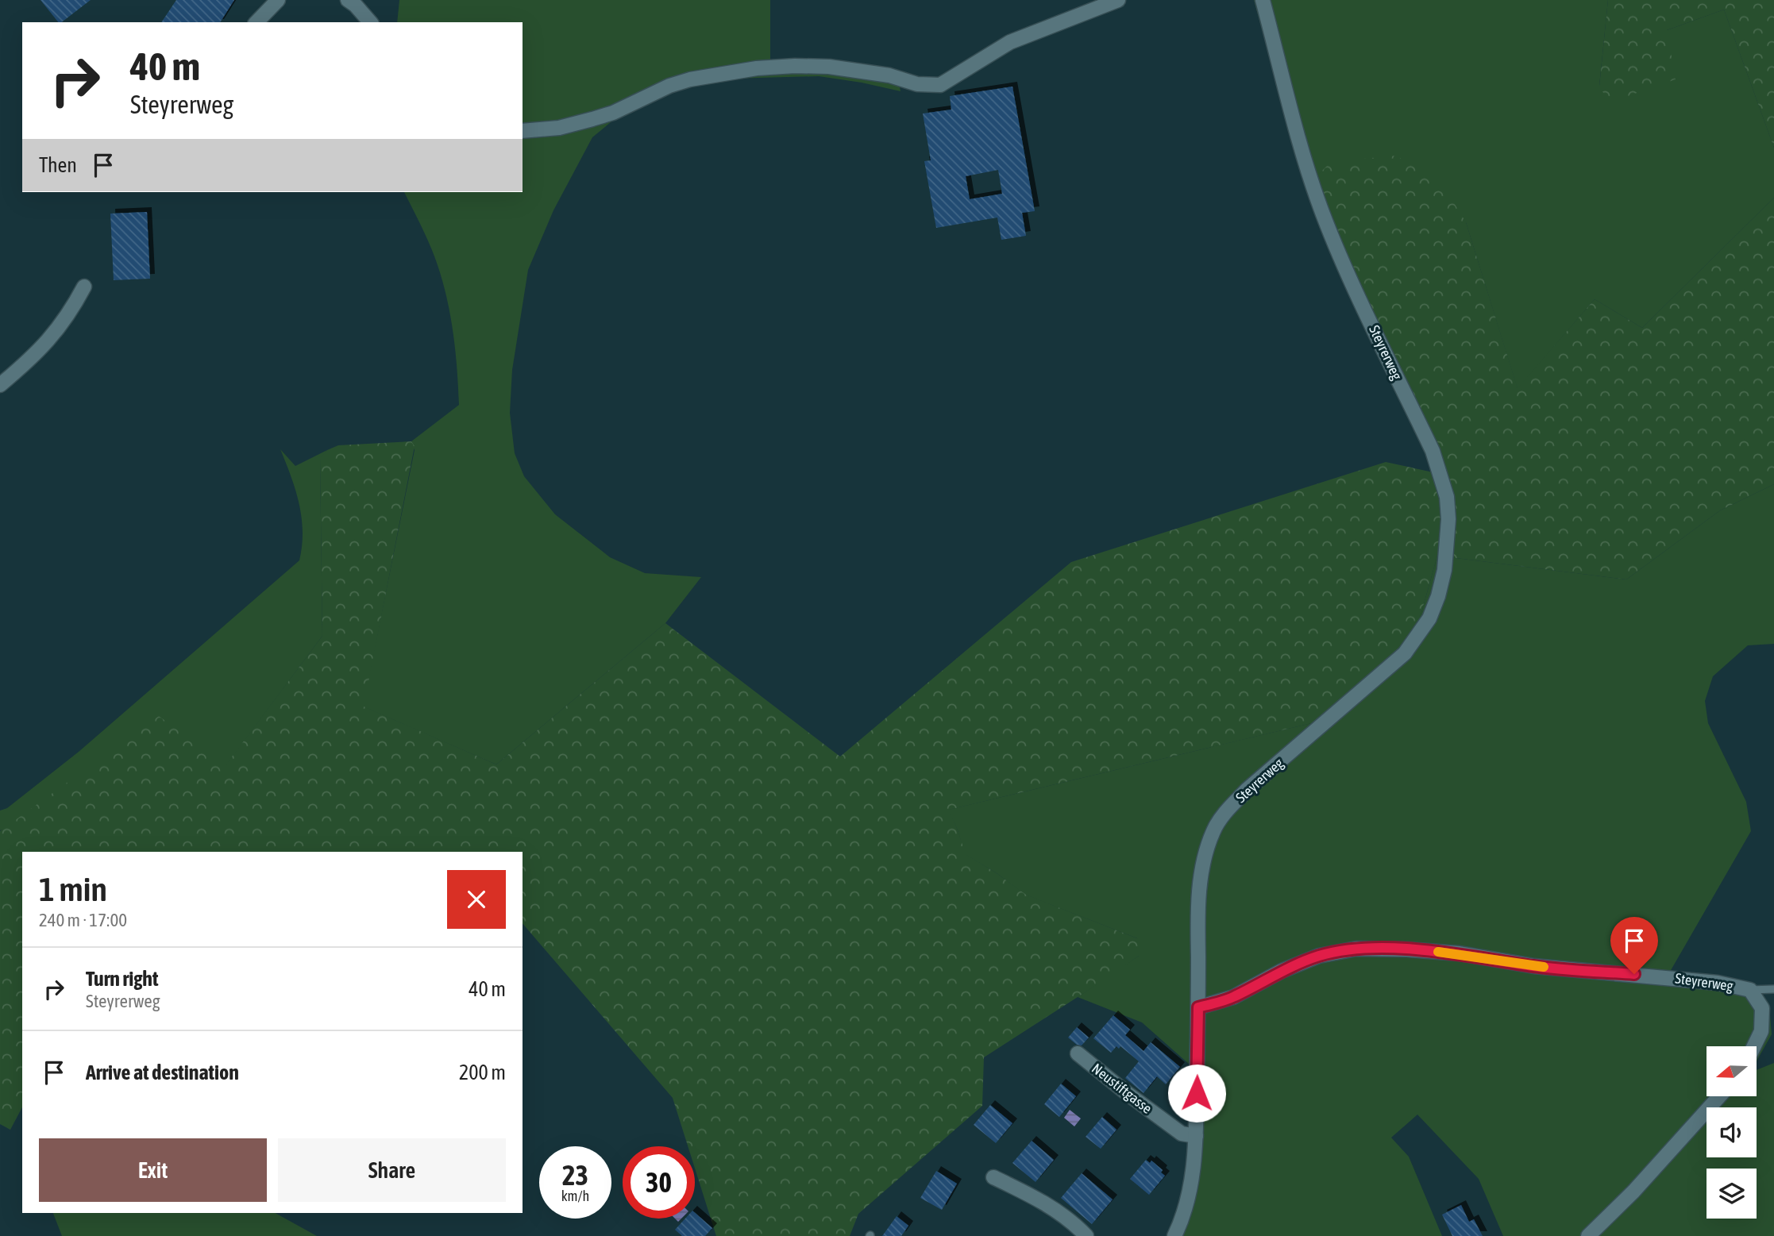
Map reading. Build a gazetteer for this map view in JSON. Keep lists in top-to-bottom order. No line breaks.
{"streets":{"street":["Steyrerweg","Neustiftgasse"]},"north":"left","page":{"turn":["40 m","Steyrerweg"],"then":"Then","heading":["1 min","240 m · 17:00"],"list":[{"name":"Turn right","note":"Steyrerweg","value":"40 m"},{"name":"Arrive at destination","value":"200 m"}],"buttons":["Exit","Share"],"speed":"23 km/h","limit":"30"}}
